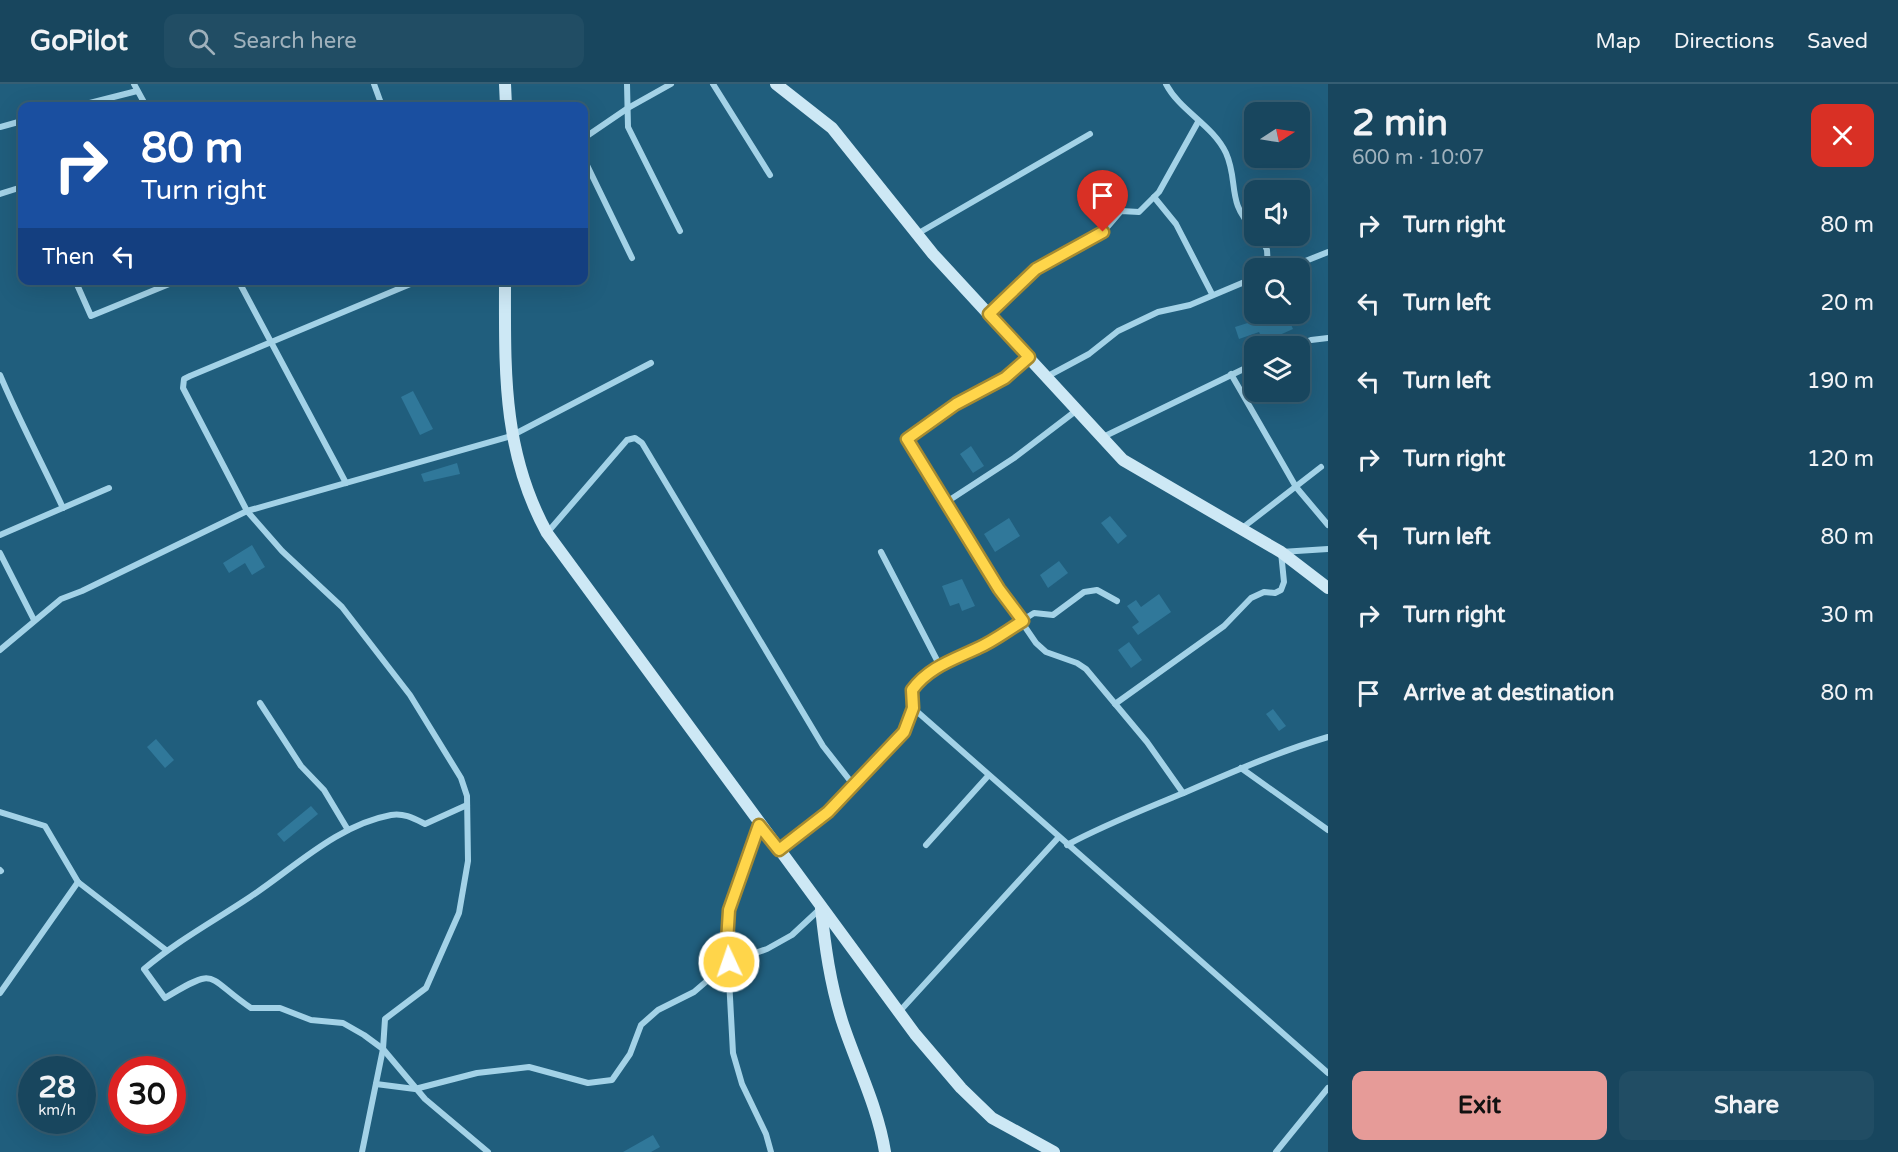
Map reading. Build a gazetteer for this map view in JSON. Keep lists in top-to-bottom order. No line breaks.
{"north":"right","page":{"header":"GoPilot","search":"Search here","nav":["Map","Directions","Saved"],"heading":["2 min","600 m · 10:07"],"turn":["80 m","Turn right"],"list":[{"name":"Turn right","value":"80 m"},{"name":"Turn left","value":"20 m"},{"name":"Turn left","value":"190 m"},{"name":"Turn right","value":"120 m"},{"name":"Turn left","value":"80 m"},{"name":"Turn right","value":"30 m"},{"name":"Arrive at destination","value":"80 m"}],"then":"Then","speed":"28 km/h","limit":"30","buttons":["Exit","Share"]}}
